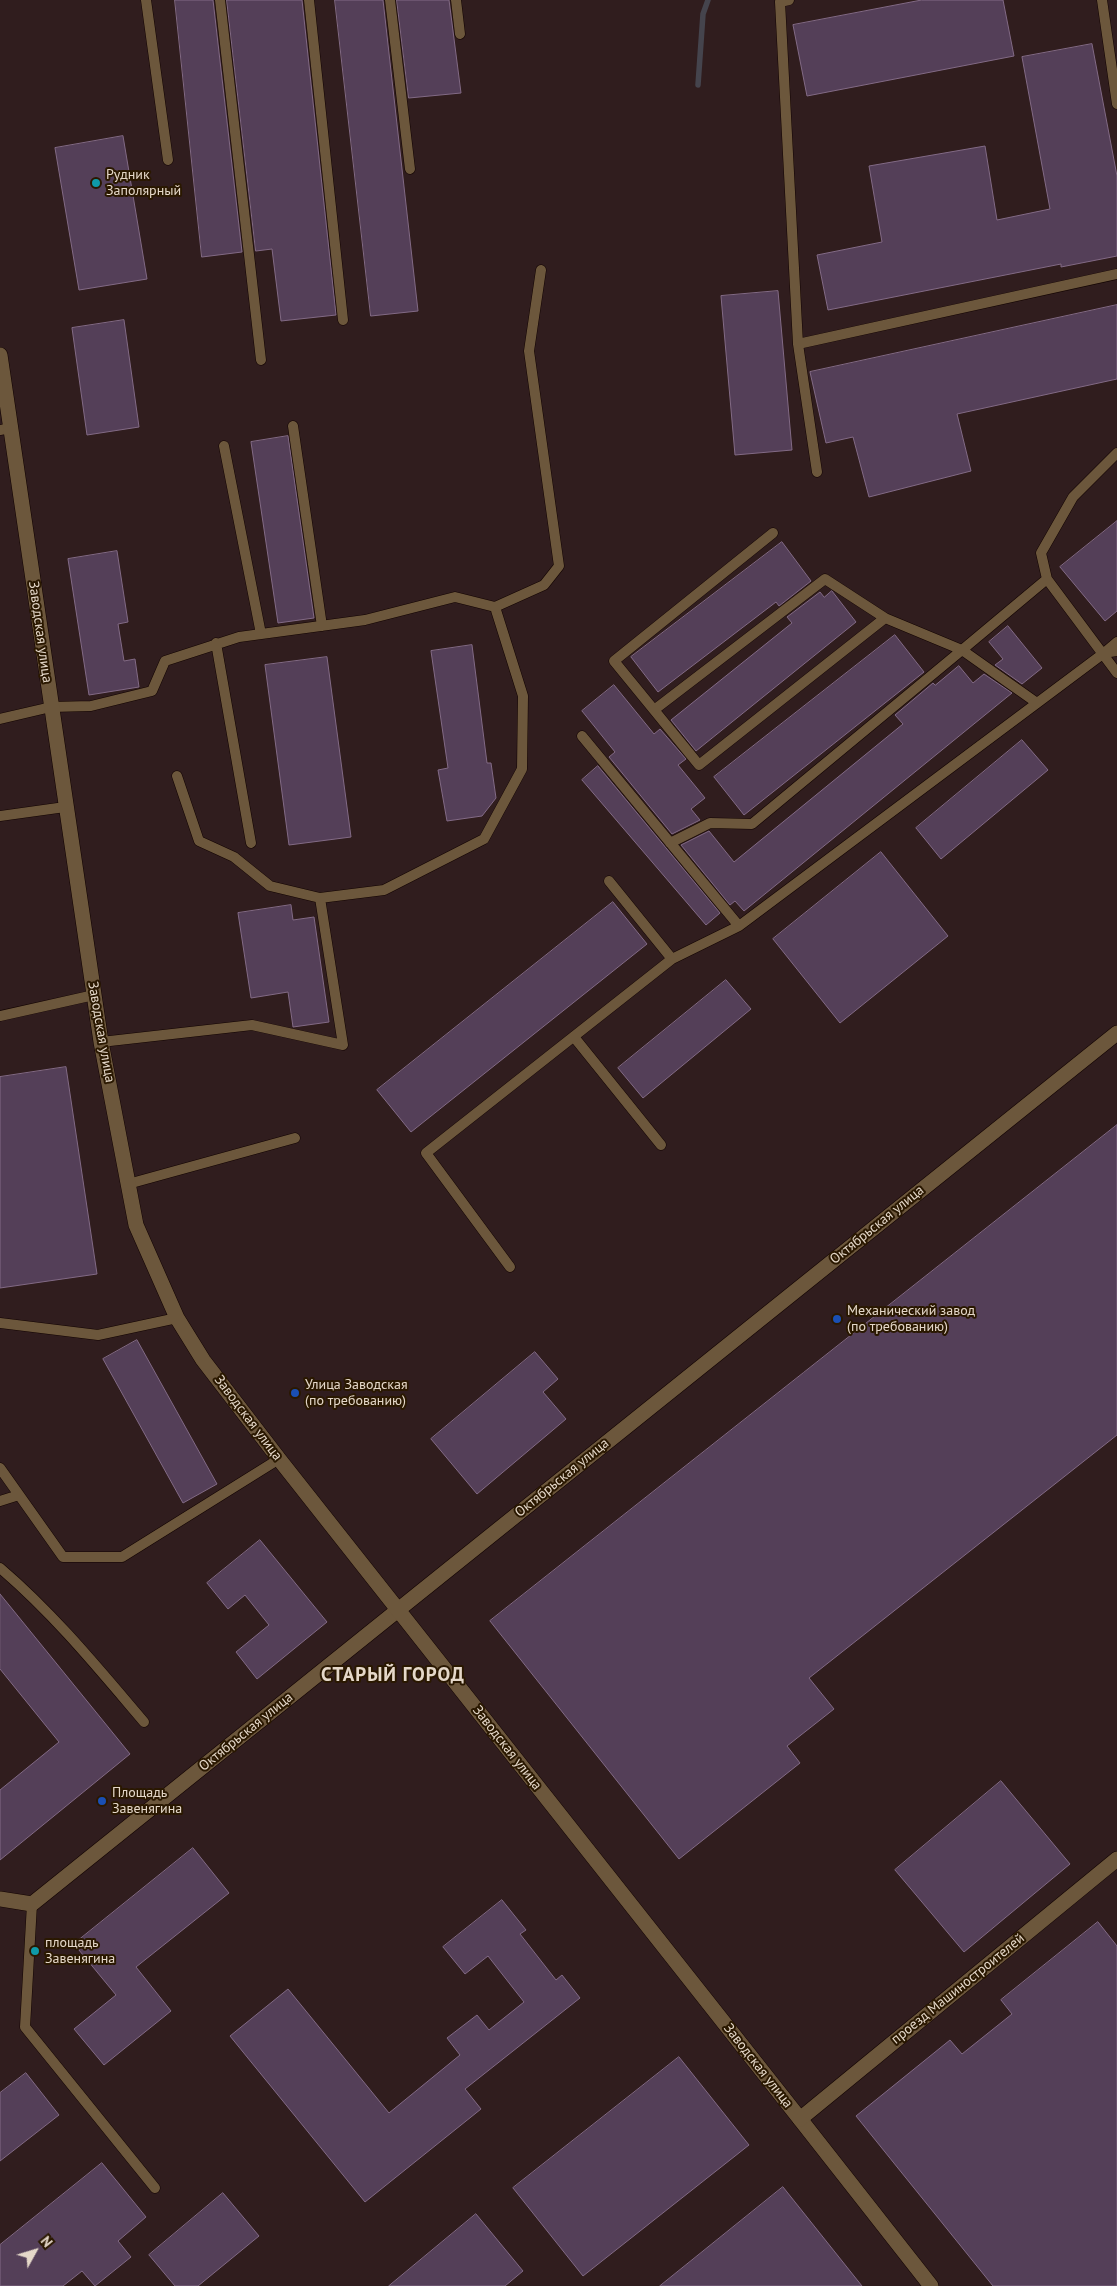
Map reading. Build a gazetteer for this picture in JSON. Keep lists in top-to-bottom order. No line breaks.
{"streets":{"street":["Заводская улица","Октябрьская улица","проезд Машиностроителей"]},"crossings":[["Заводская улица","Октябрьская улица"],["Заводская улица","проезд Машиностроителей"]],"districts":["СТАРЫЙ ГОРОД"],"places":["Рудник Заполярный","Механический завод (по требованию)","Улица Заводская (по требованию)","Площадь Завенягина","площадь Завенягина"],"north":"top right"}
